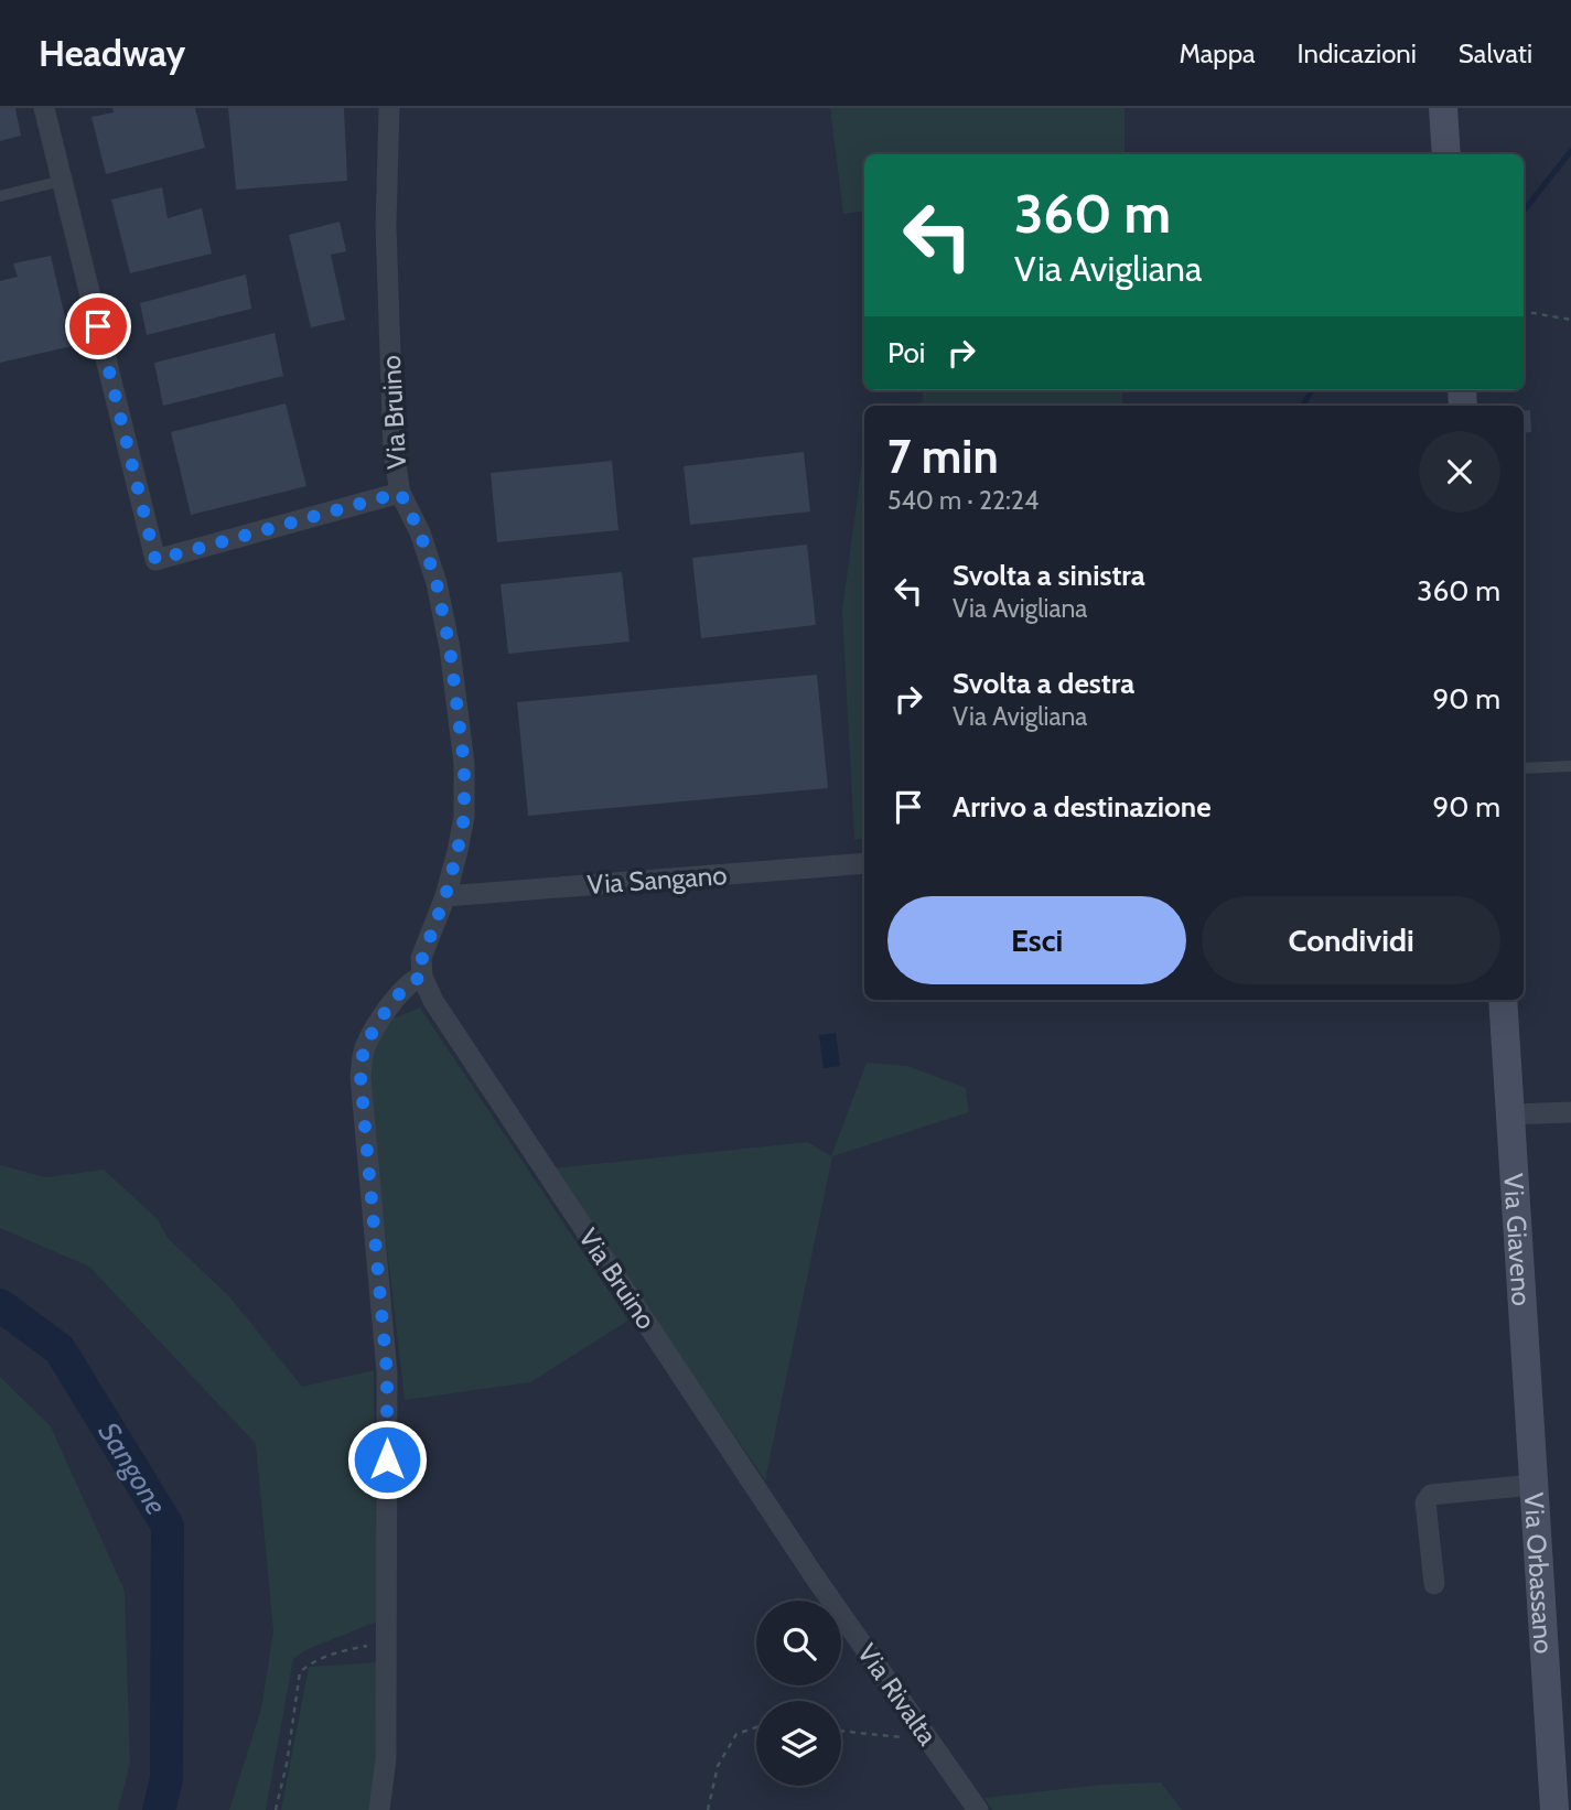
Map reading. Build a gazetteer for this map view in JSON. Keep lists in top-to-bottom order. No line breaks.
{"streets":{"main road":["Via Giaveno","Via Orbassano"],"street":["Via Bruino","Via Sangano","Via Rivalta"]},"crossings":[["Via Bruino","Via Sangano"],["Via Bruino","Via Rivalta"],["Via Giaveno","Via Orbassano"]],"water":["Sangone"],"page":{"header":"Headway","nav":["Mappa","Indicazioni","Salvati"],"turn":["360 m","Via Avigliana"],"then":"Poi","heading":["7 min","540 m · 22:24"],"list":[{"name":"Svolta a sinistra","note":"Via Avigliana","value":"360 m"},{"name":"Svolta a destra","note":"Via Avigliana","value":"90 m"},{"name":"Arrivo a destinazione","value":"90 m"}],"buttons":["Esci","Condividi"]}}
